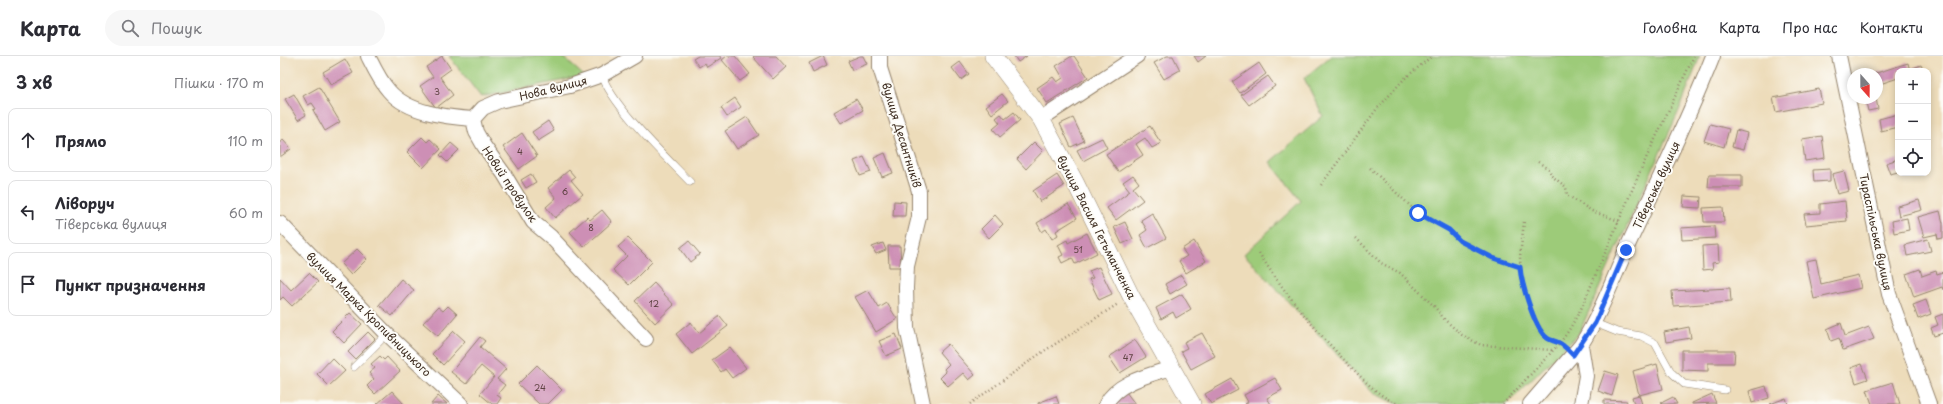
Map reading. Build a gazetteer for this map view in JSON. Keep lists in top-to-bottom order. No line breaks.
{"streets":{"street":["Нова вулиця","вулиця Десантників","Новий провулок","Тіверська вулиця","вулиця Василя Гетьманченка","Тираспільська вулиця","вулиця Марка Кропивницького"]},"crossings":[["Нова вулиця","Новий провулок"]],"house_numbers":["3","4","6","8","51","12","47","24"],"north":"bottom","page":{"header":"Карта","search":"Пошук","nav":["Головна","Карта","Про нас","Контакти"],"heading":["3 хв","Пішки · 170 m"],"map_buttons":["+","−"],"list":[["Прямо","110 m"],["Ліворуч","Тіверська вулиця","60 m"],"Пункт призначення"]}}
